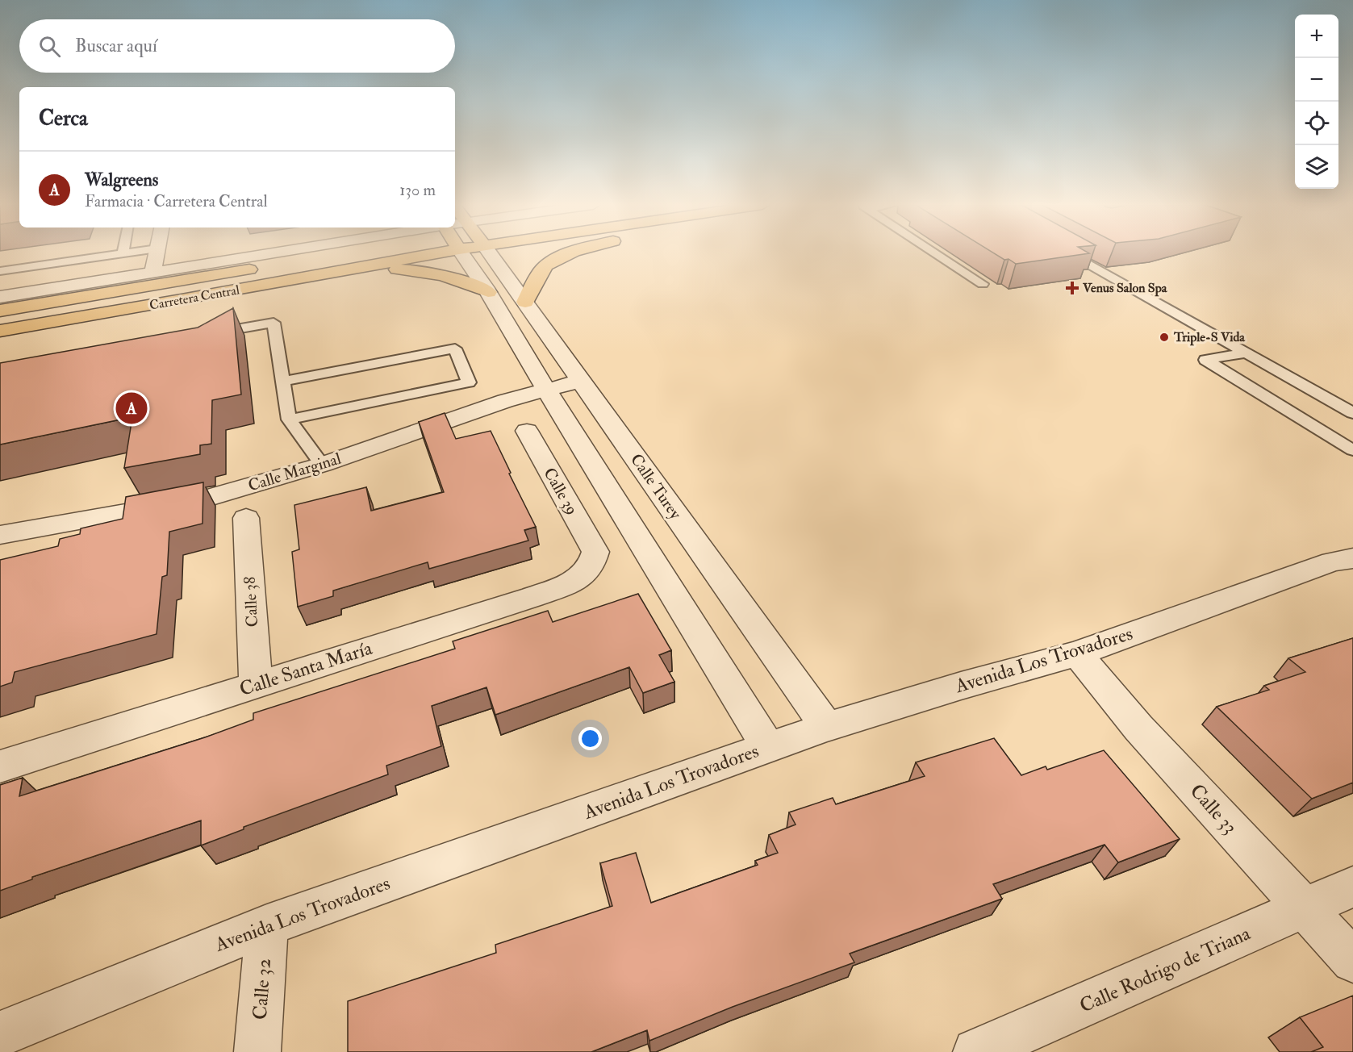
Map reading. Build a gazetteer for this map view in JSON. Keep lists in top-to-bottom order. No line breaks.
{"streets":{"main road":["Carretera Central"],"street":["Calle Marginal","Calle Turey","Calle 39","Calle 38","Avenida Los Trovadores","Calle Santa María","Calle 33","Calle Rodrigo de Triana","Calle 32"]},"crossings":[["Calle Marginal","Calle Turey"],["Calle Turey","Avenida Los Trovadores"],["Calle 39","Calle Santa María"],["Calle 38","Calle Santa María"],["Avenida Los Trovadores","Calle 33"],["Avenida Los Trovadores","Calle 32"],["Calle 33","Calle Rodrigo de Triana"]],"places":{"health":["Venus Salon Spa"],"other":["Triple-S Vida"]},"page":{"map_buttons":["+","−"],"search":"Buscar aquí","heading":"Cerca","list":[{"mark":"A","name":"Walgreens","note":"Farmacia · Carretera Central","value":"130 m"}],"pins":"A"}}
